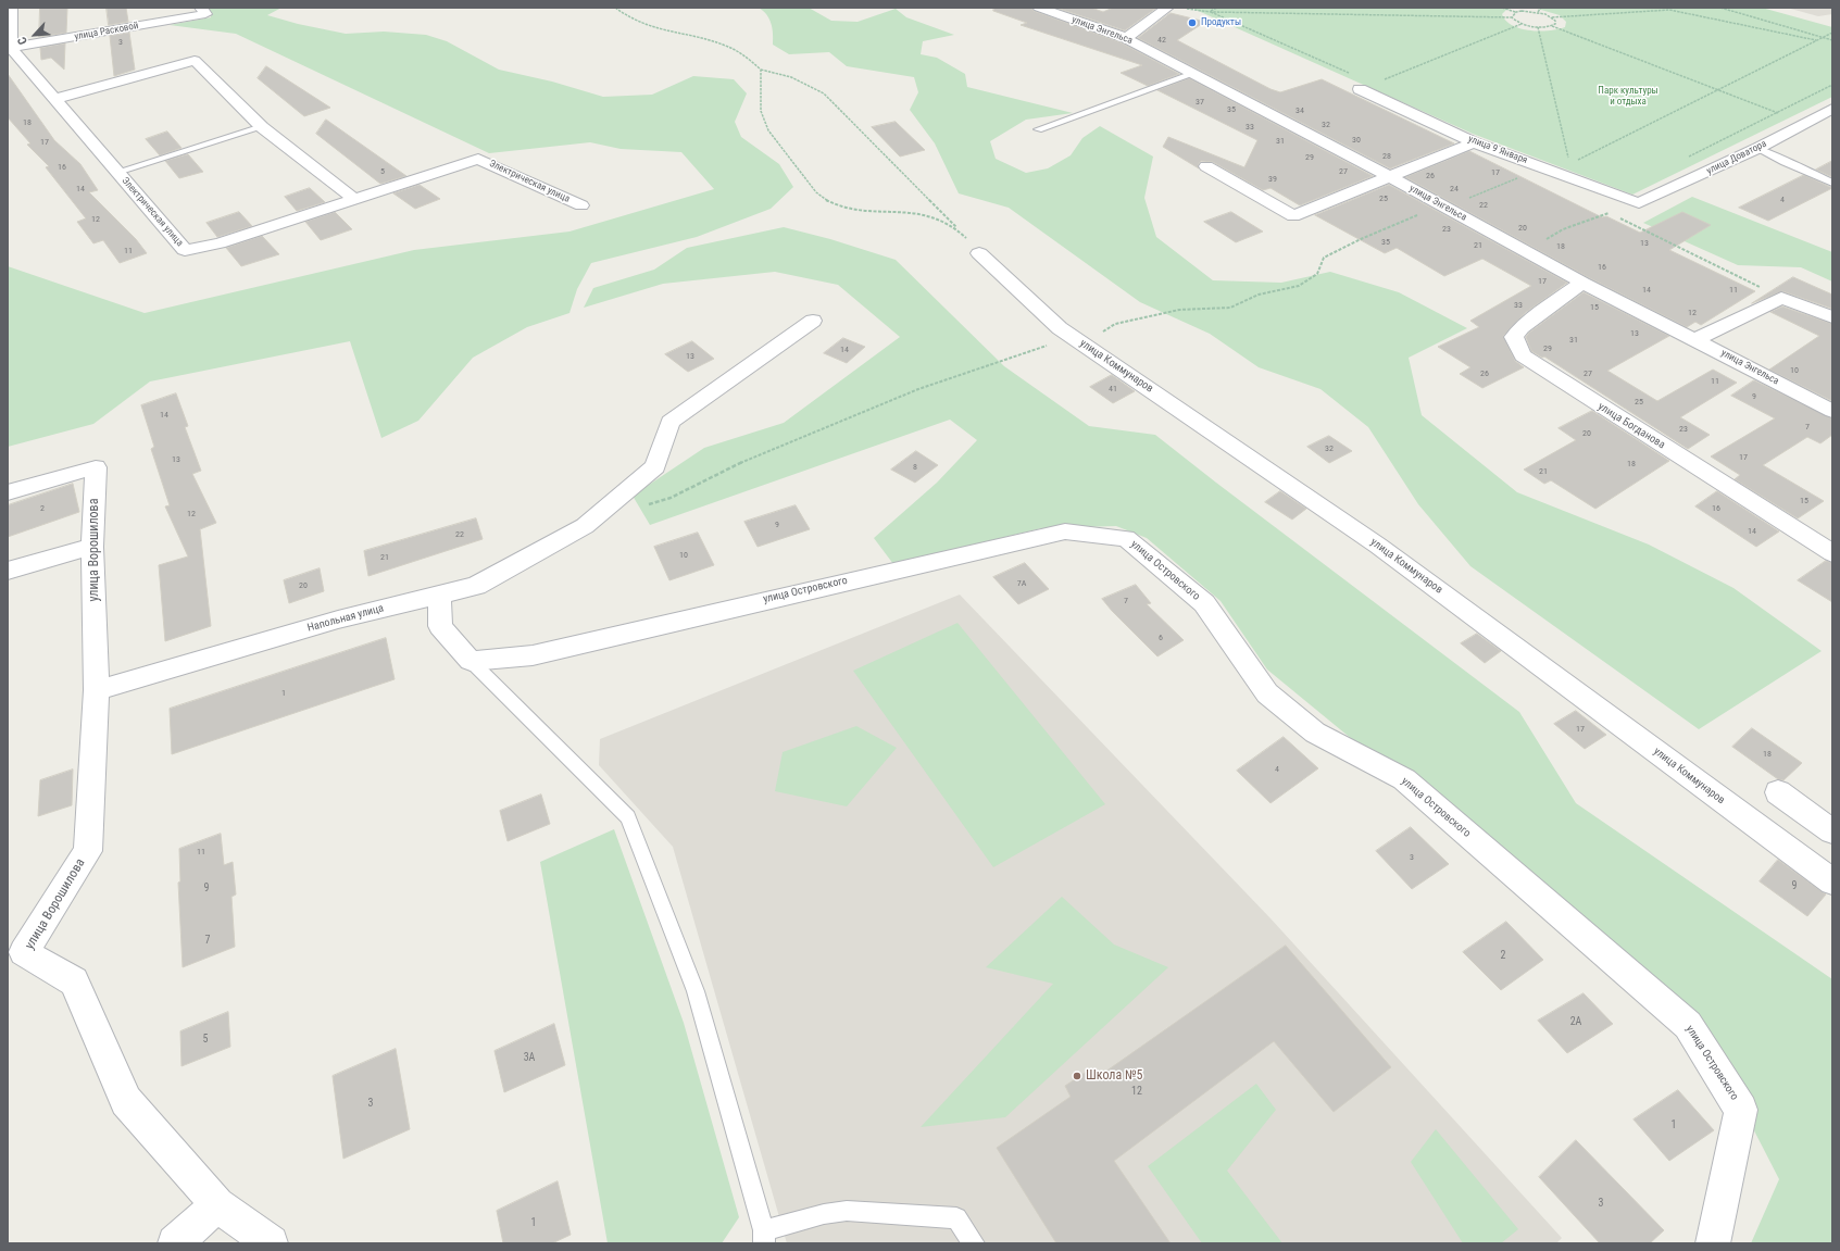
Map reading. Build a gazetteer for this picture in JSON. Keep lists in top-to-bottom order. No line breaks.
{"streets":{"street":["улица Энгельса","улица Расковой","улица 9 Января","улица Доватора","Электрическая улица","улица Коммунаров","улица Богданова","улица Ворошилова","улица Островского","Напольная улица"]},"crossings":[["улица Энгельса","улица Богданова"],["улица Расковой","Электрическая улица"],["улица 9 Января","улица Доватора"],["улица Ворошилова","Напольная улица"]],"parks":["Парк культуры и отдыха"],"places":["Продукты","Школа №5"],"house_numbers":["42","3","37","35","34","18","32","33","30","31","17","28","29","16","5","27","17","26","39","14","24","25","4","22","12","20","23","35","13","21","18","11","16","17","14","11","33","15","12","13","31","29","14","13","10","26","27","11","41","9","25","14","7","23","20","32","17","13","18","8","21","15","2","16","12","9","14","22","10","21","7А","20","7","6","1","17","18","4","11","3","9","9","7","2","2А","5","3А","12","3","1","3","1"],"north":"bottom left"}
